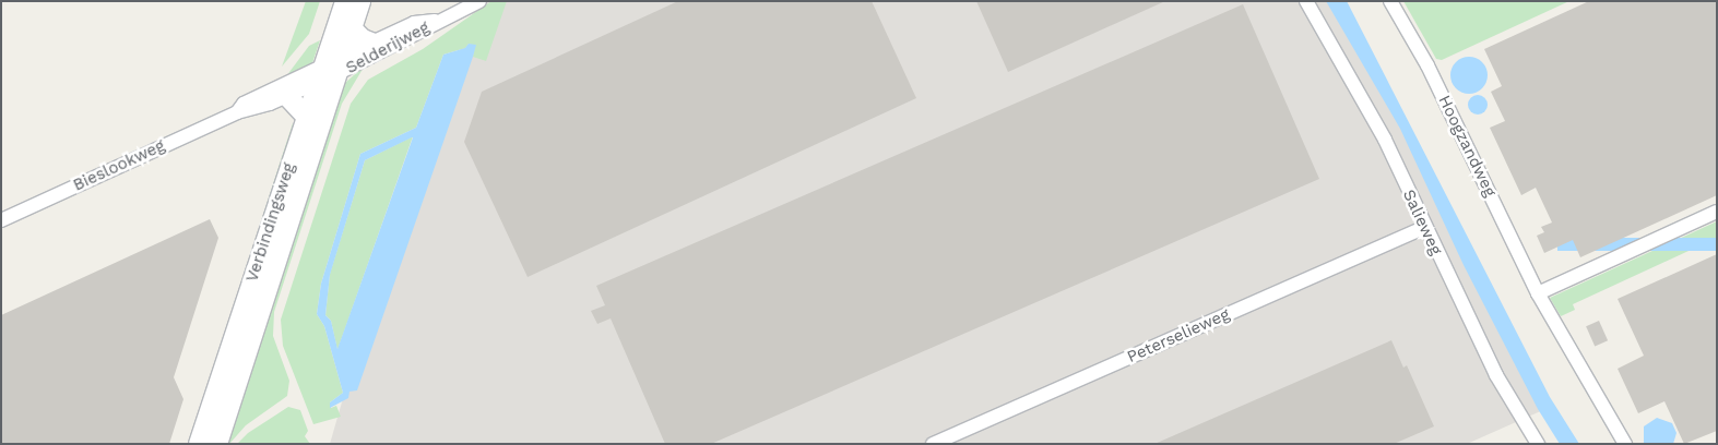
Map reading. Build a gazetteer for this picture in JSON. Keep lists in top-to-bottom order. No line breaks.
{"streets":{"street":["Selderijweg","Hoogzandweg","Bieslookweg","Verbindingsweg","Salieweg","Peterselieweg"]},"crossings":[["Selderijweg","Bieslookweg"],["Selderijweg","Verbindingsweg"],["Bieslookweg","Verbindingsweg"],["Salieweg","Peterselieweg"]]}
